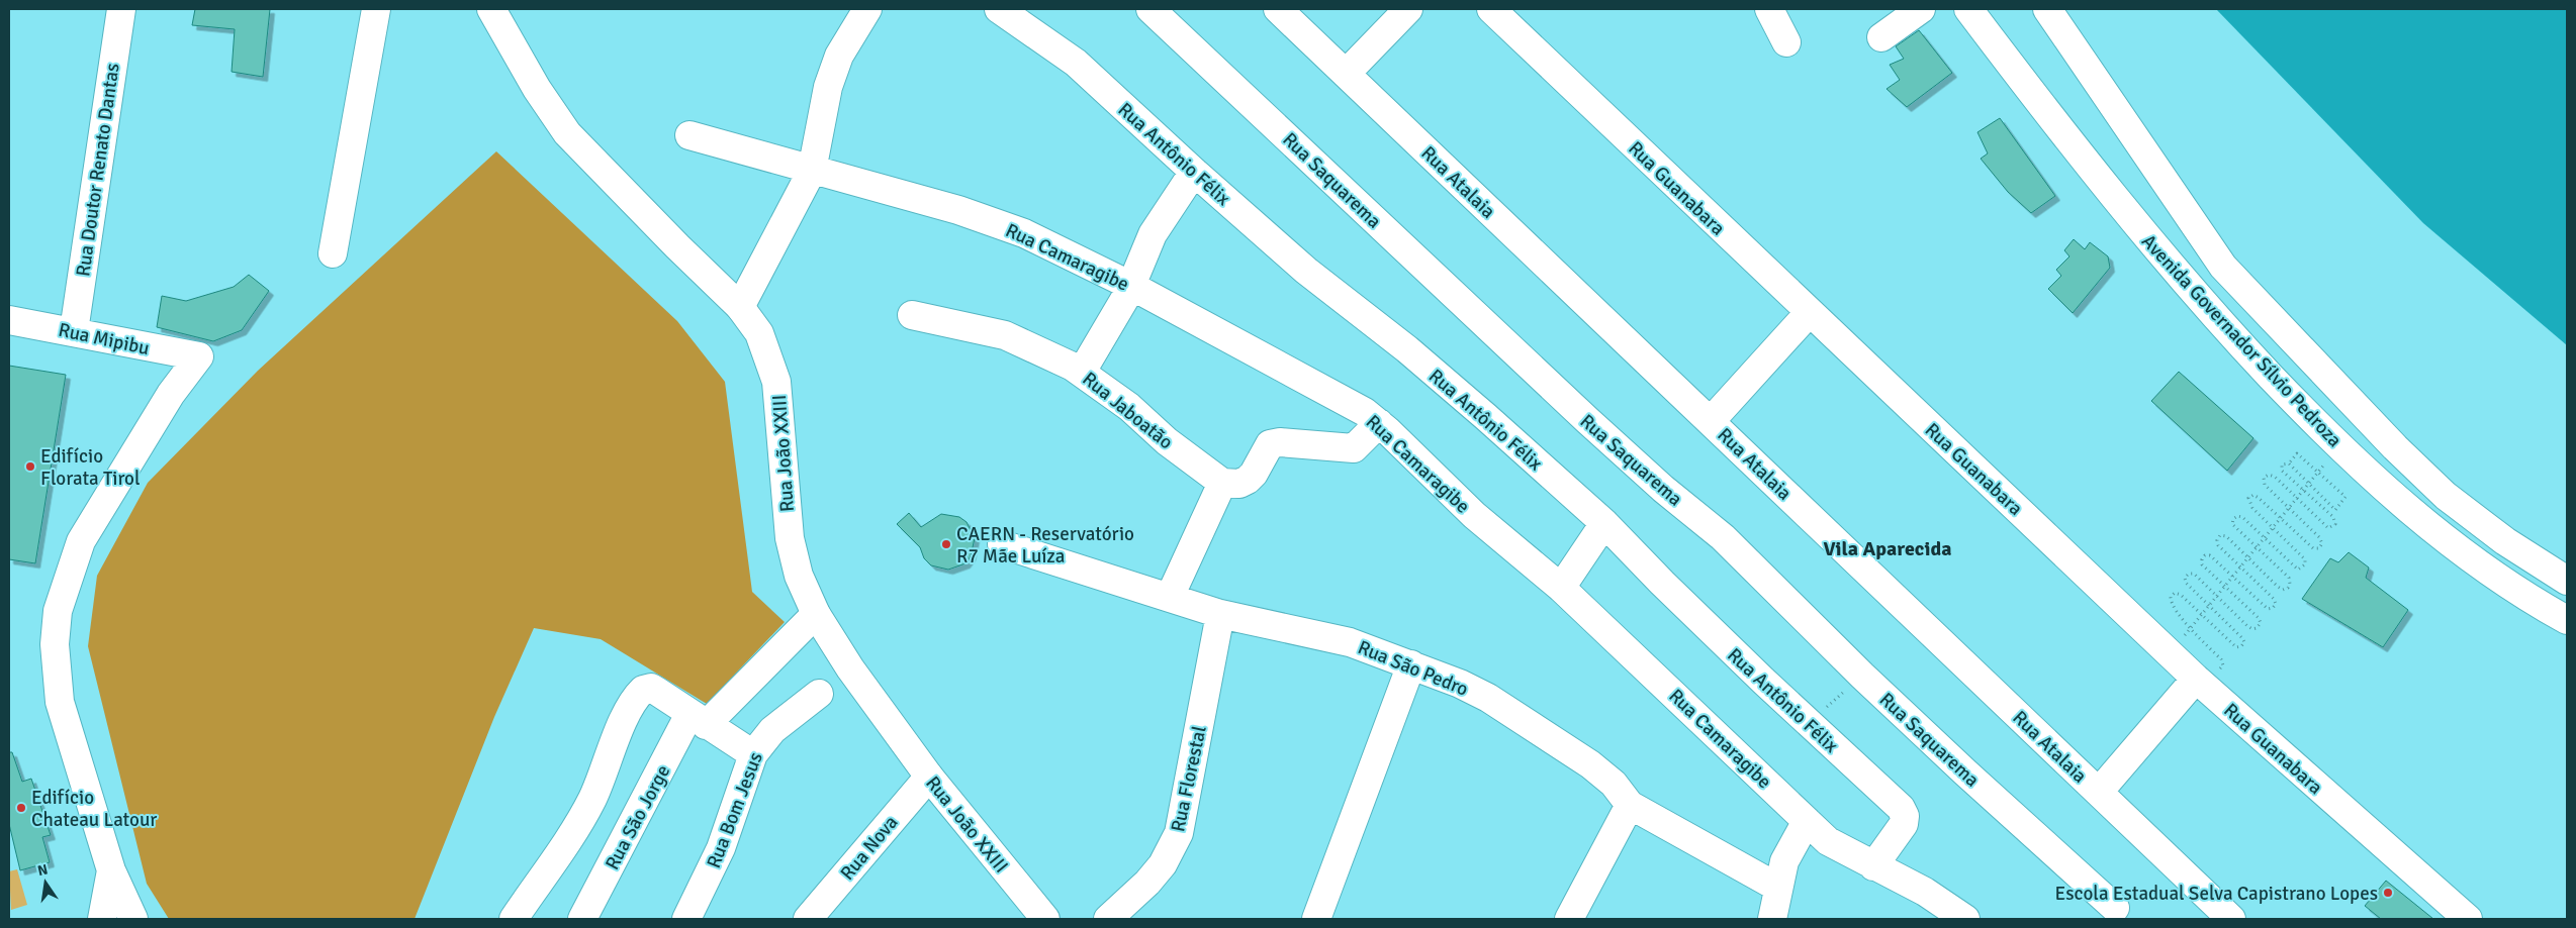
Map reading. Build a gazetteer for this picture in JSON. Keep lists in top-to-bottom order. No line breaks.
{"streets":{"street":["Rua Antônio Félix","Rua Doutor Renato Dantas","Rua Saquarema","Rua Atalaia","Rua Guanabara","Rua Camaragibe","Rua Mipibu","Avenida Governador Sílvio Pedroza","Rua Jaboatão","Rua João XXIII","Rua São Pedro","Rua Florestal","Rua Bom Jesus","Rua São Jorge","Rua Nova"]},"crossings":[["Rua Antônio Félix","Rua Camaragibe"],["Rua Doutor Renato Dantas","Rua Mipibu"],["Rua João XXIII","Rua São Jorge"],["Rua João XXIII","Rua Nova"],["Rua São Pedro","Rua Florestal"]],"districts":["Vila Aparecida"],"places":["Edifício Florata Tirol","CAERN - Reservatório R7 Mãe Luíza","Edifício Chateau Latour","Escola Estadual Selva Capistrano Lopes"],"north":"top"}
